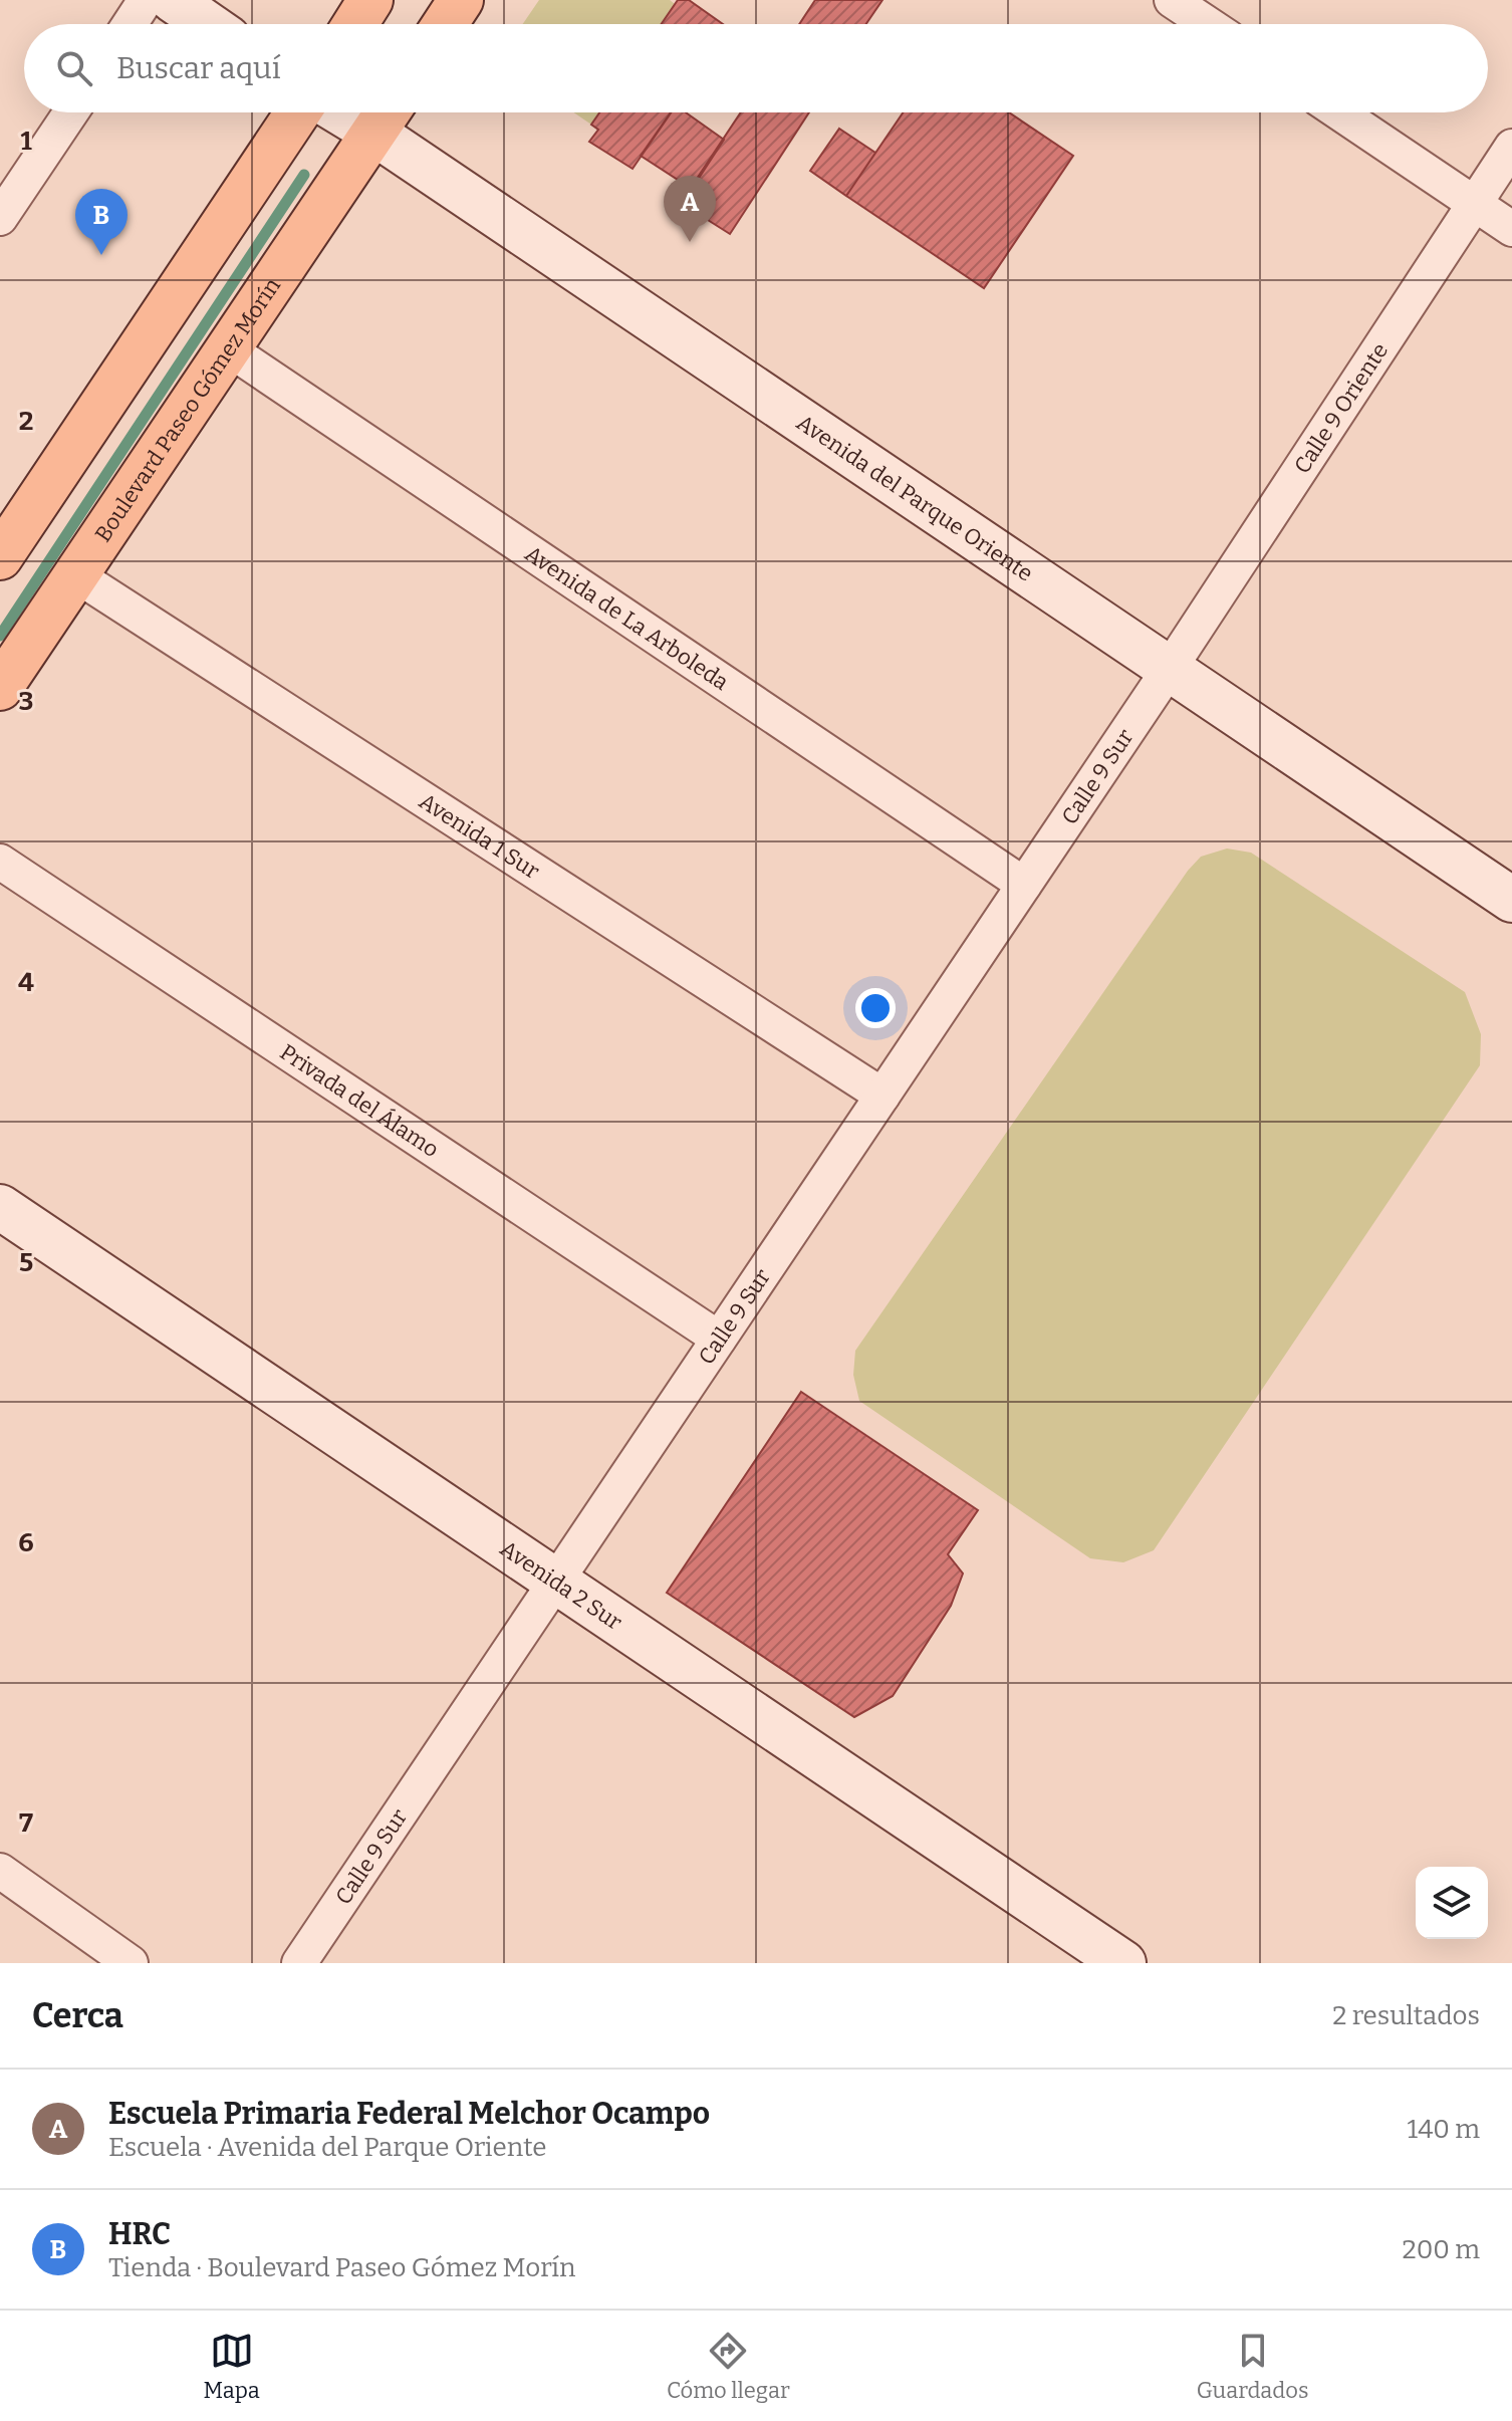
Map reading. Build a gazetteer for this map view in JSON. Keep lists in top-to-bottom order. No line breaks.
{"streets":{"main road":["Boulevard Paseo Gómez Morín","Avenida del Parque Oriente","Avenida 2 Sur"],"street":["Calle 9 Oriente","Avenida de La Arboleda","Calle 9 Sur","Avenida 1 Sur","Privada del Álamo"]},"crossings":[["Calle 9 Oriente","Avenida del Parque Oriente"],["Calle 9 Oriente","Calle 9 Sur"],["Boulevard Paseo Gómez Morín","Avenida del Parque Oriente"],["Boulevard Paseo Gómez Morín","Avenida de La Arboleda"],["Boulevard Paseo Gómez Morín","Avenida 1 Sur"],["Avenida del Parque Oriente","Calle 9 Sur"],["Avenida de La Arboleda","Calle 9 Sur"],["Calle 9 Sur","Avenida 1 Sur"],["Calle 9 Sur","Privada del Álamo"],["Calle 9 Sur","Avenida 2 Sur"]],"page":{"search":"Buscar aquí","pins":["A","B"],"heading":["Cerca","2 resultados"],"list":[{"mark":"A","name":"Escuela Primaria Federal Melchor Ocampo","note":"Escuela · Avenida del Parque Oriente","value":"140 m"},{"mark":"B","name":"HRC","note":"Tienda · Boulevard Paseo Gómez Morín","value":"200 m"}],"nav":["Mapa","Cómo llegar","Guardados"]},"grid":{"rows":["1","2","3","4","5","6","7"]}}
